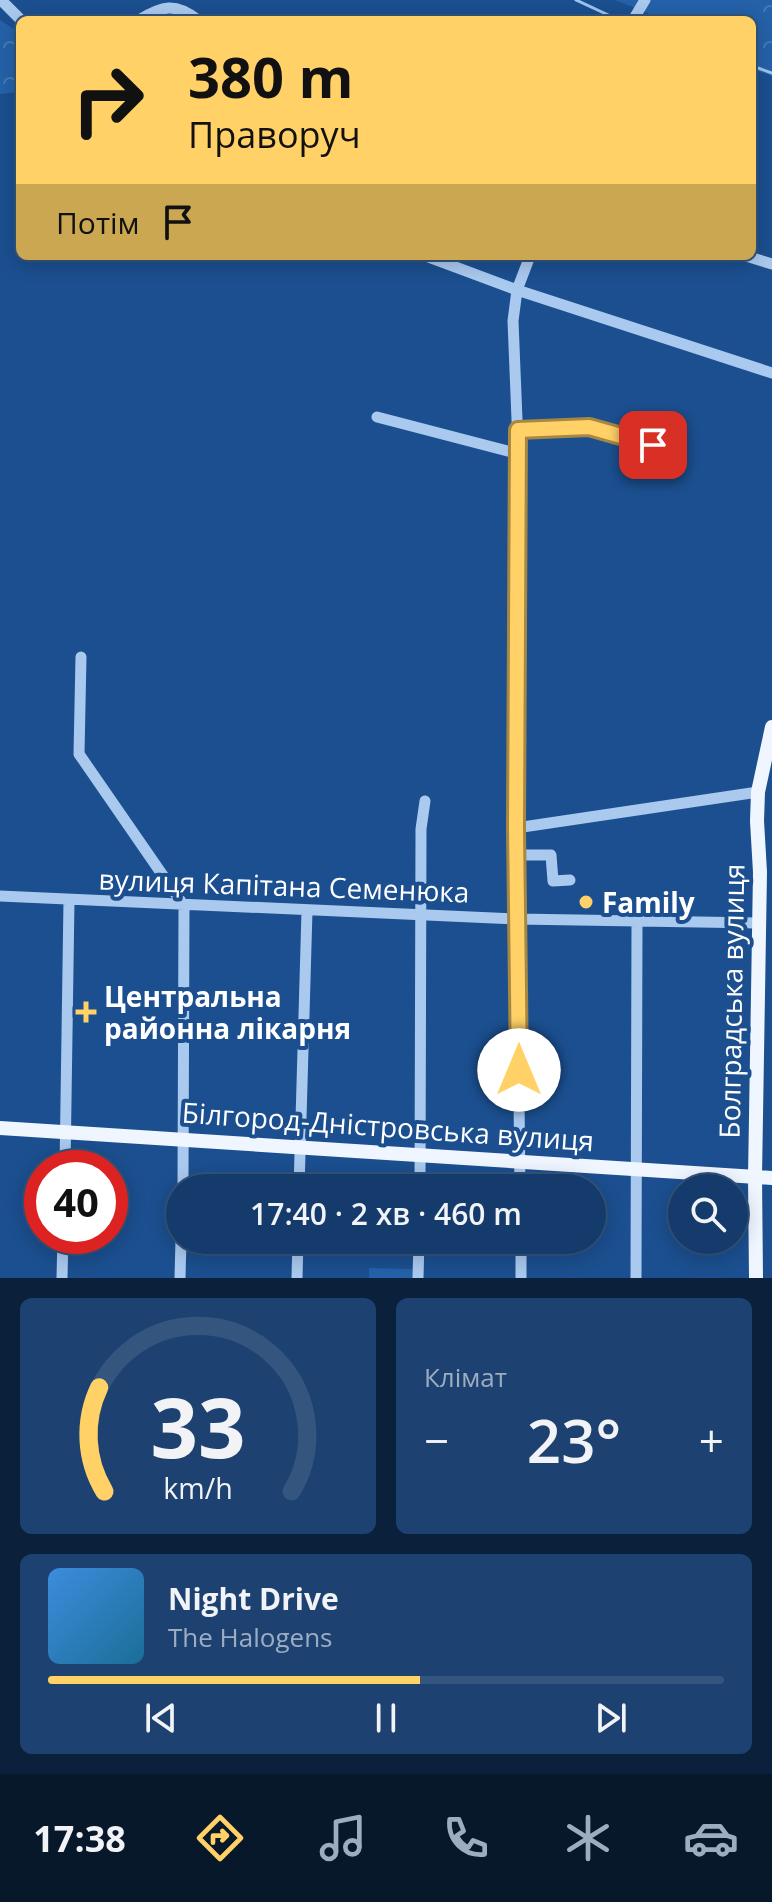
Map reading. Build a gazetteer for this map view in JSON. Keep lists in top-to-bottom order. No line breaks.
{"streets":{"main road":["Болградська вулиця","Білгород-Дністровська вулиця"],"street":["вулиця Капітана Семенюка"]},"crossings":[["вулиця Капітана Семенюка","Болградська вулиця"],["Болградська вулиця","Білгород-Дністровська вулиця"]],"places":{"other":["Family"],"health":["Центральна районна лікарня"]},"page":{"turn":["380 m","Праворуч"],"then":"Потім","limit":"40","trip":"17:40 · 2 хв · 460 m","tile":"Клімат","heat":["−","23°","+"],"song":["Night Drive","The Halogens"],"tabs":"17:38","gauge":["33","km/h"]}}
